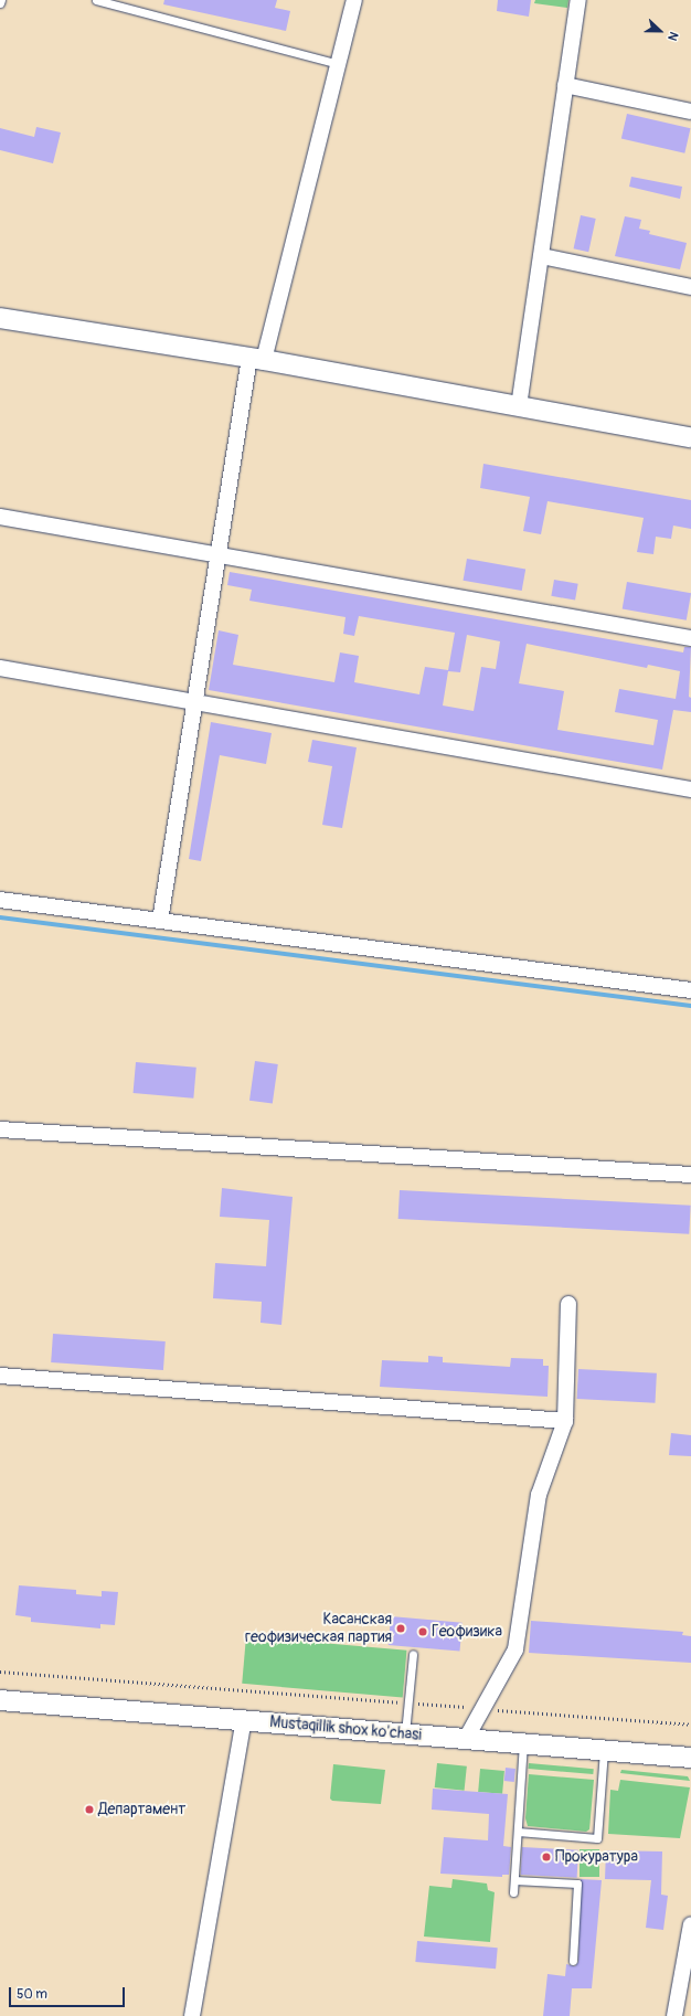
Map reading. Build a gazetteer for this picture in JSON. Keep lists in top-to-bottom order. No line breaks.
{"streets":{"street":["Mustaqillik shox ko'chasi"]},"places":["Касанская геофизическая партия","Геофизика","Департамент","Прокуратура"],"scale_bar":"50 m","north":"right"}
